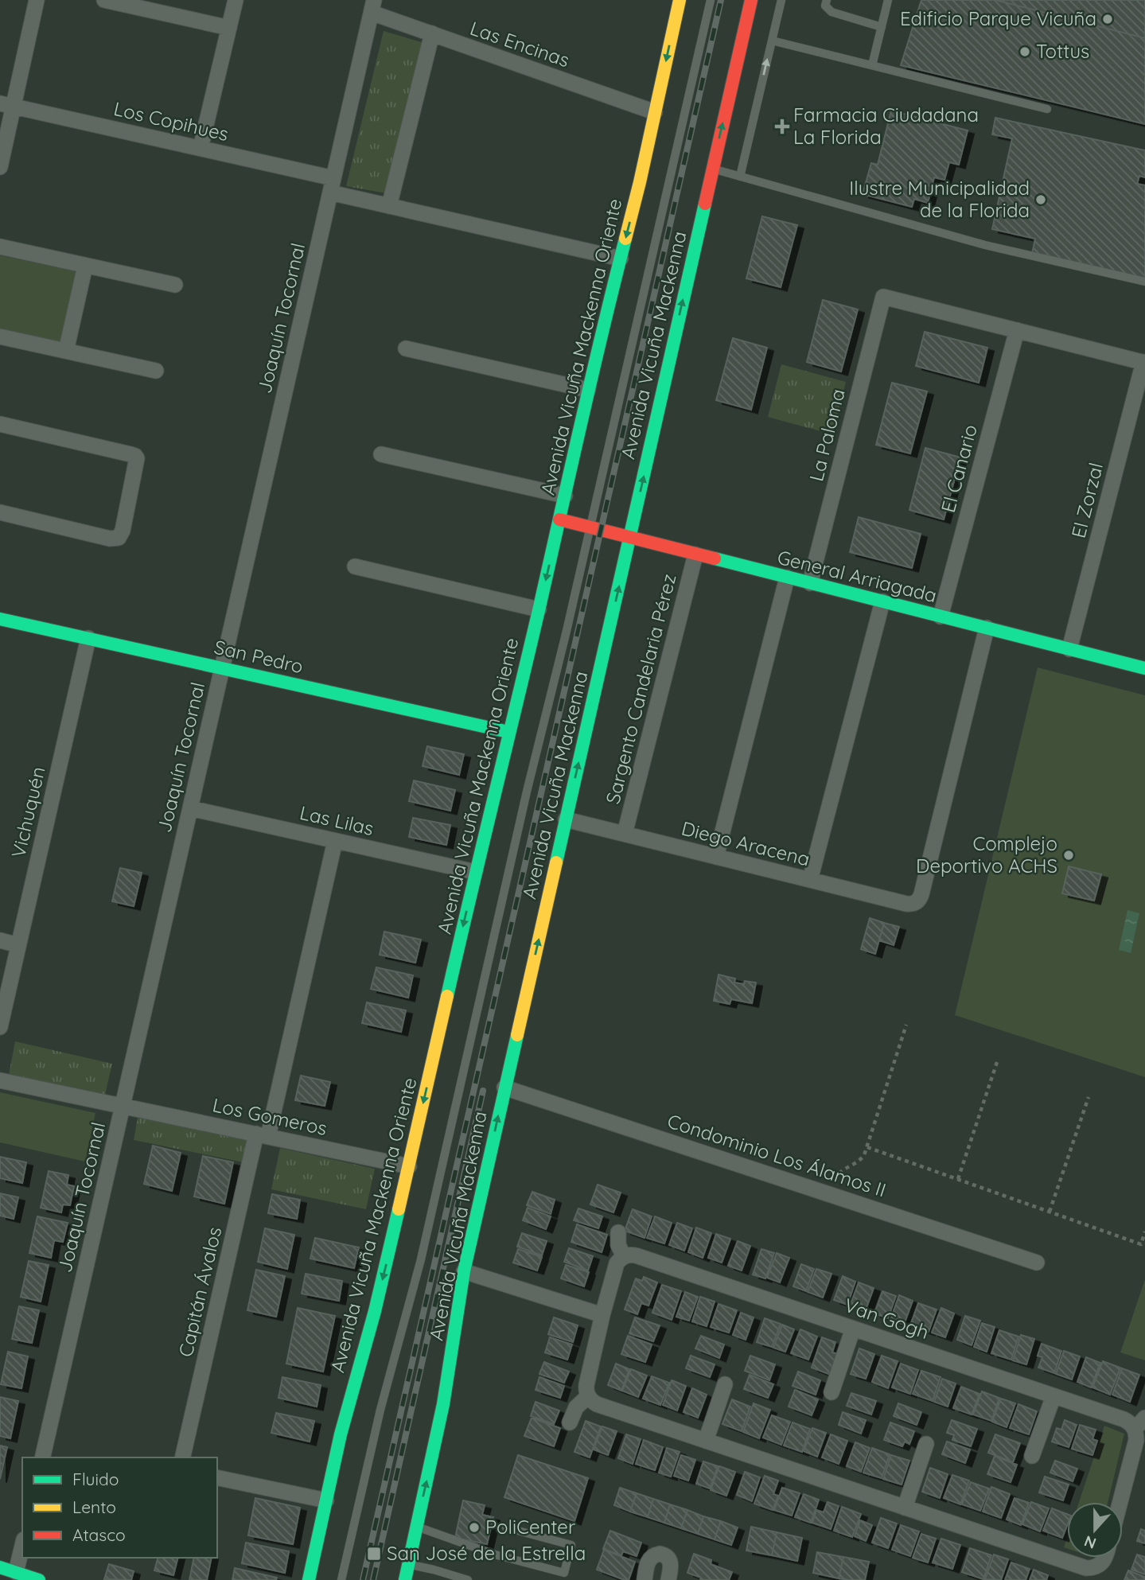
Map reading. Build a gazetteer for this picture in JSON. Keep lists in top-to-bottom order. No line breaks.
{"streets":{"main road":["Avenida Vicuña Mackenna","Avenida Vicuña Mackenna Oriente","General Arriagada","San Pedro"],"street":["Las Encinas","Los Copihues","Joaquín Tocornal","La Paloma","El Canario","El Zorzal","Sargento Candelaria Pérez","Vichuquén","Las Lilas","Diego Aracena","Los Gomeros","Condominio Los Álamos II","Capitán Ávalos","Van Gogh"]},"crossings":[["Las Encinas","Joaquín Tocornal"],["Las Encinas","Avenida Vicuña Mackenna Oriente"],["Los Copihues","Joaquín Tocornal"],["Los Copihues","Avenida Vicuña Mackenna Oriente"],["Joaquín Tocornal","San Pedro"],["Joaquín Tocornal","Las Lilas"],["Joaquín Tocornal","Los Gomeros"],["Avenida Vicuña Mackenna","General Arriagada"],["Avenida Vicuña Mackenna","Diego Aracena"],["Avenida Vicuña Mackenna","Condominio Los Álamos II"],["Avenida Vicuña Mackenna Oriente","General Arriagada"],["Avenida Vicuña Mackenna Oriente","San Pedro"],["Avenida Vicuña Mackenna Oriente","Las Lilas"],["Avenida Vicuña Mackenna Oriente","Los Gomeros"],["La Paloma","El Canario"],["La Paloma","General Arriagada"],["El Canario","General Arriagada"],["El Zorzal","General Arriagada"],["General Arriagada","Sargento Candelaria Pérez"],["General Arriagada","Diego Aracena"],["San Pedro","Vichuquén"],["Sargento Candelaria Pérez","Diego Aracena"],["Las Lilas","Capitán Ávalos"],["Los Gomeros","Capitán Ávalos"]],"one_way":["Avenida Vicuña Mackenna","Avenida Vicuña Mackenna Oriente"],"places":{"other":["Edificio Parque Vicuña","Tottus","Ilustre Municipalidad de la Florida","Complejo Deportivo ACHS","PoliCenter"],"health":["Farmacia Ciudadana La Florida"],"transit":["San José de la Estrella"]},"legend":["Fluido","Lento","Atasco"],"north":"bottom"}
